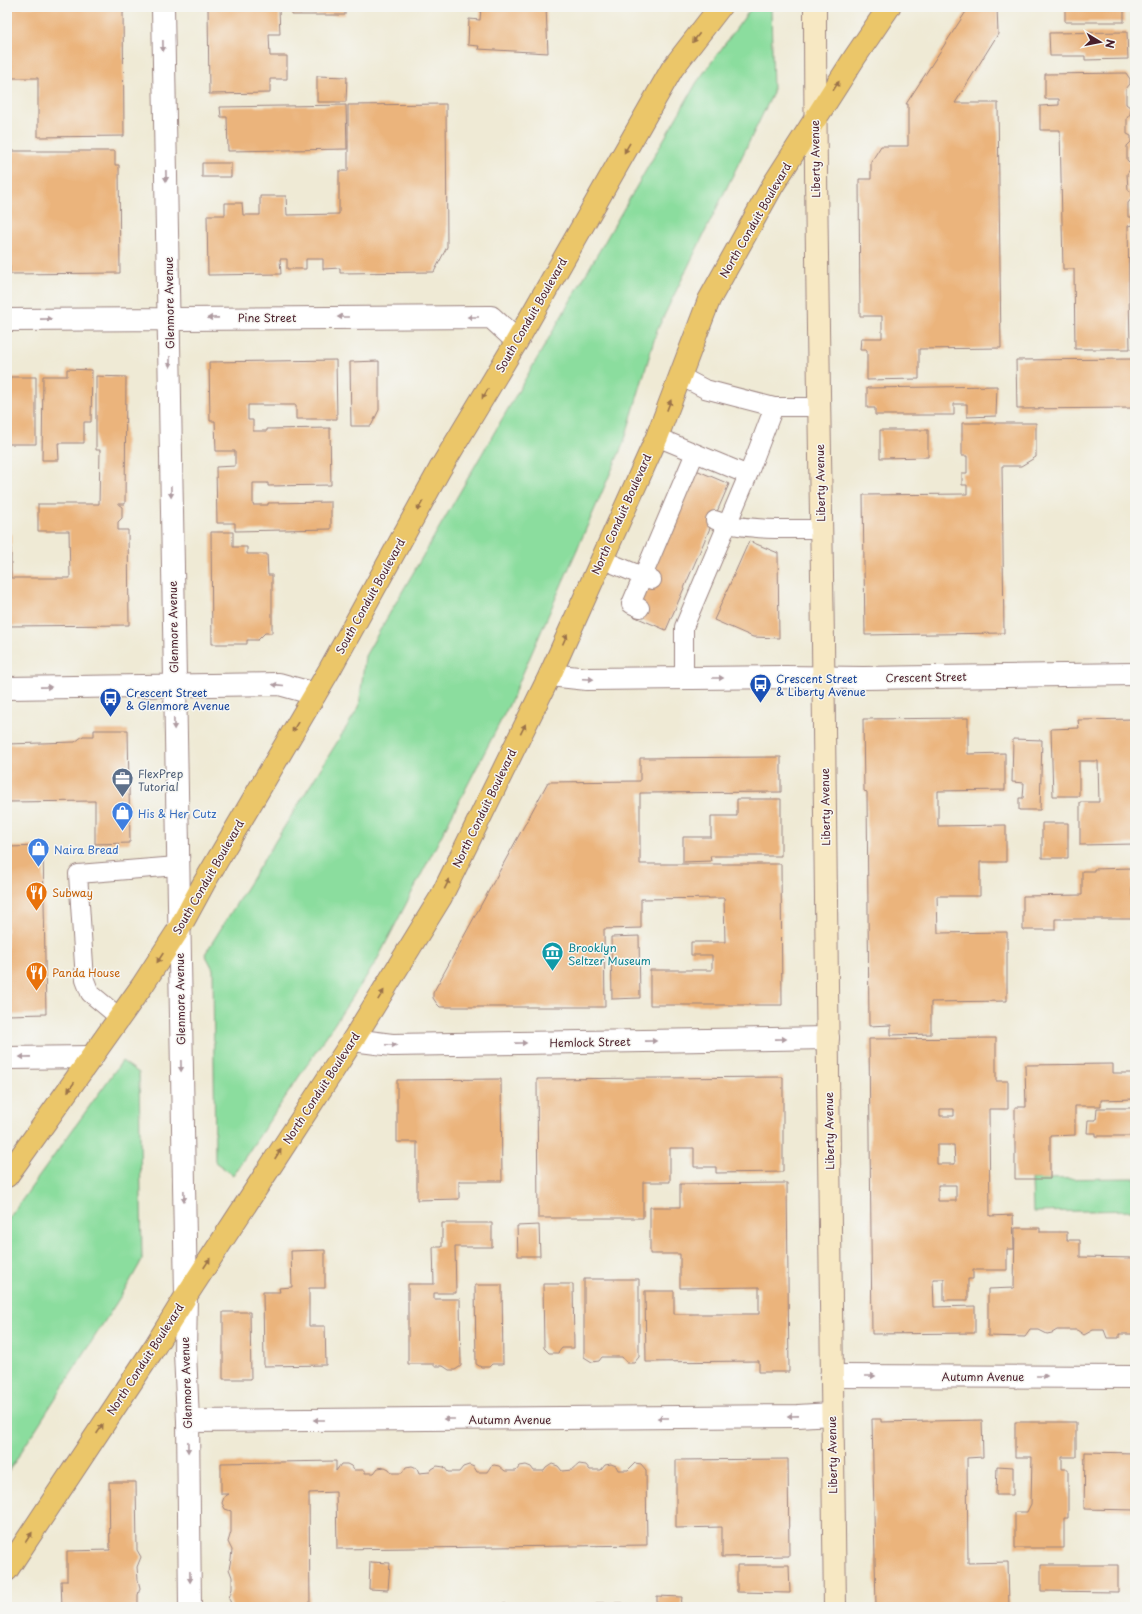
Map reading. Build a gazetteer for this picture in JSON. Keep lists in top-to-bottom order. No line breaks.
{"streets":{"main road":["North Conduit Boulevard","South Conduit Boulevard"],"street":["Liberty Avenue","Glenmore Avenue","Pine Street","Crescent Street","Hemlock Street","Autumn Avenue"]},"crossings":[["Liberty Avenue","North Conduit Boulevard"],["Liberty Avenue","Crescent Street"],["Liberty Avenue","Hemlock Street"],["Liberty Avenue","Autumn Avenue"],["North Conduit Boulevard","Glenmore Avenue"],["North Conduit Boulevard","Crescent Street"],["North Conduit Boulevard","Hemlock Street"],["Glenmore Avenue","South Conduit Boulevard"],["Glenmore Avenue","Pine Street"],["Glenmore Avenue","Autumn Avenue"],["South Conduit Boulevard","Pine Street"]],"one_way":["North Conduit Boulevard","Glenmore Avenue","South Conduit Boulevard","Crescent Street","Hemlock Street"],"places":{"bus stop":["Crescent Street & Liberty Avenue","Crescent Street & Glenmore Avenue"],"office":["FlexPrep Tutorial"],"shop":["His & Her Cutz","Naira Bread"],"restaurant":["Subway","Panda House"],"museum":["Brooklyn Seltzer Museum"]},"north":"right"}
